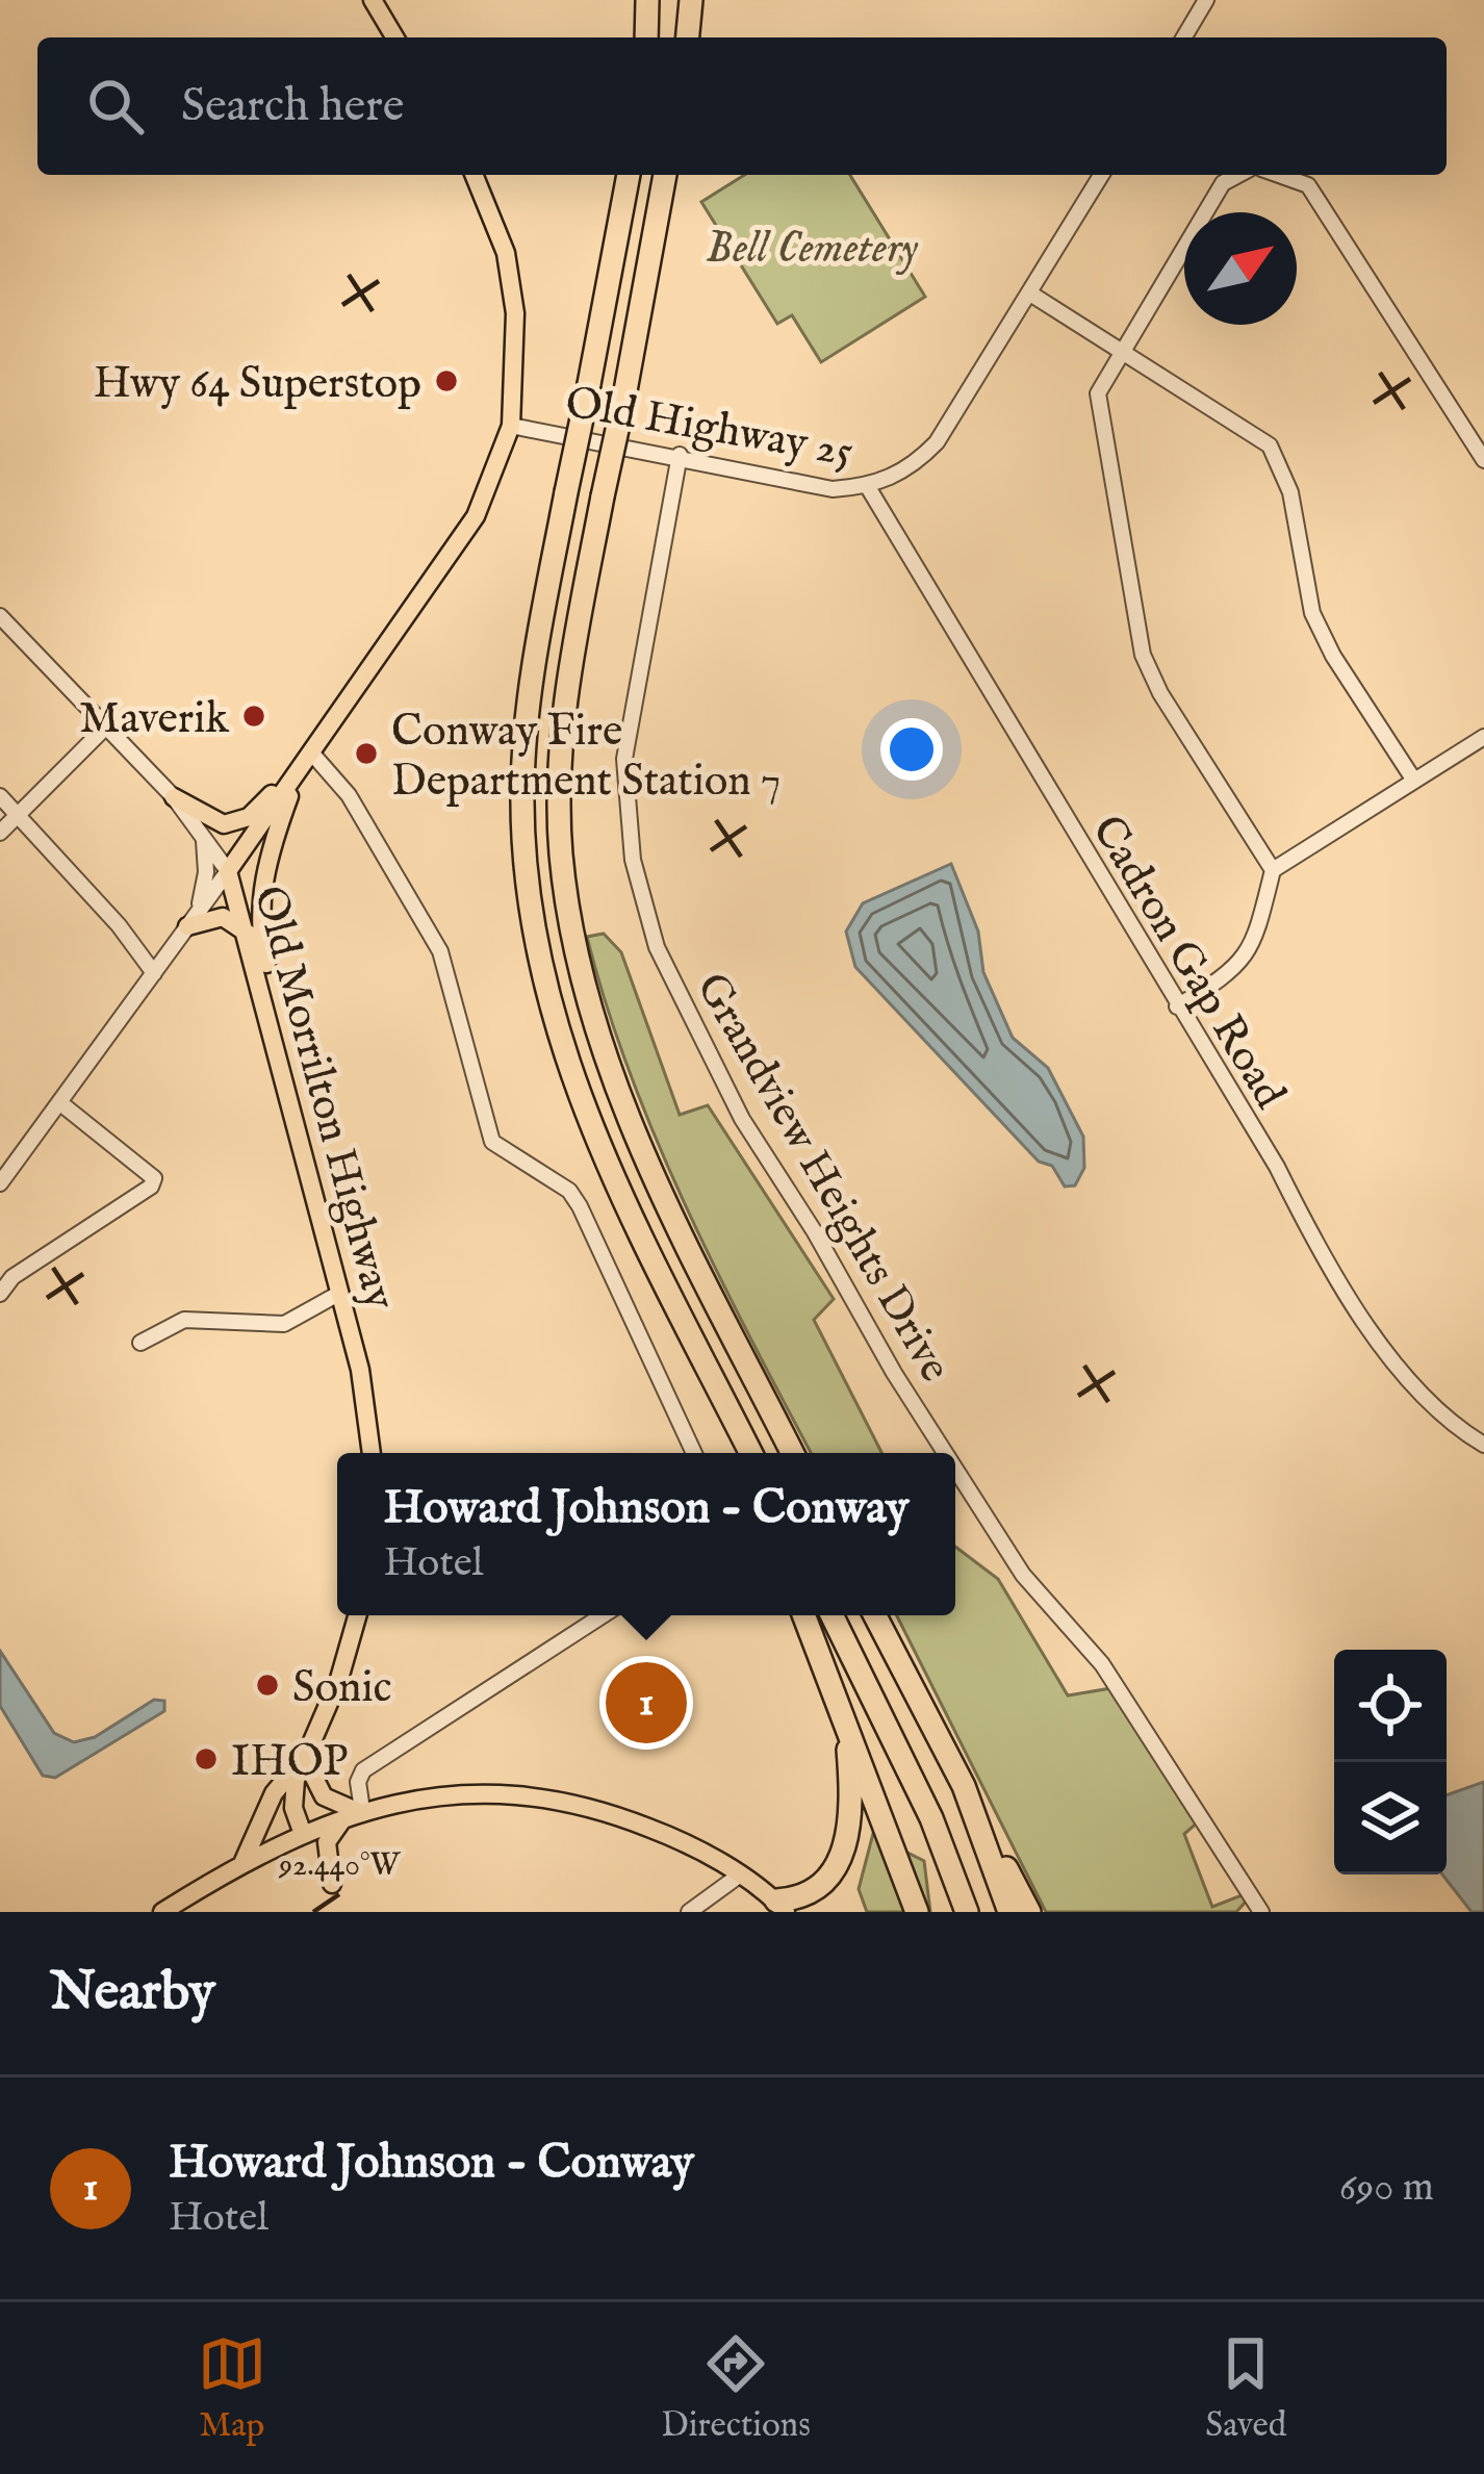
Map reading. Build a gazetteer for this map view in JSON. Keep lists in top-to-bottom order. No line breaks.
{"streets":{"main road":["Old Morrilton Highway"],"street":["Old Highway 25","Cadron Gap Road","Grandview Heights Drive"]},"crossings":[["Old Highway 25","Cadron Gap Road"],["Old Highway 25","Old Morrilton Highway"],["Old Highway 25","Grandview Heights Drive"]],"parks":["Bell Cemetery"],"places":["Hwy 64 Superstop","Maverik","Conway Fire Department Station 7","Sonic","IHOP"],"north":"top right","page":{"search":"Search here","popup":["Howard Johnson - Conway","Hotel"],"pins":"1","heading":"Nearby","list":[{"mark":"1","name":"Howard Johnson - Conway","note":"Hotel","value":"690 m"}],"nav":["Map","Directions","Saved"]},"coordinates":["92.440°W"]}
